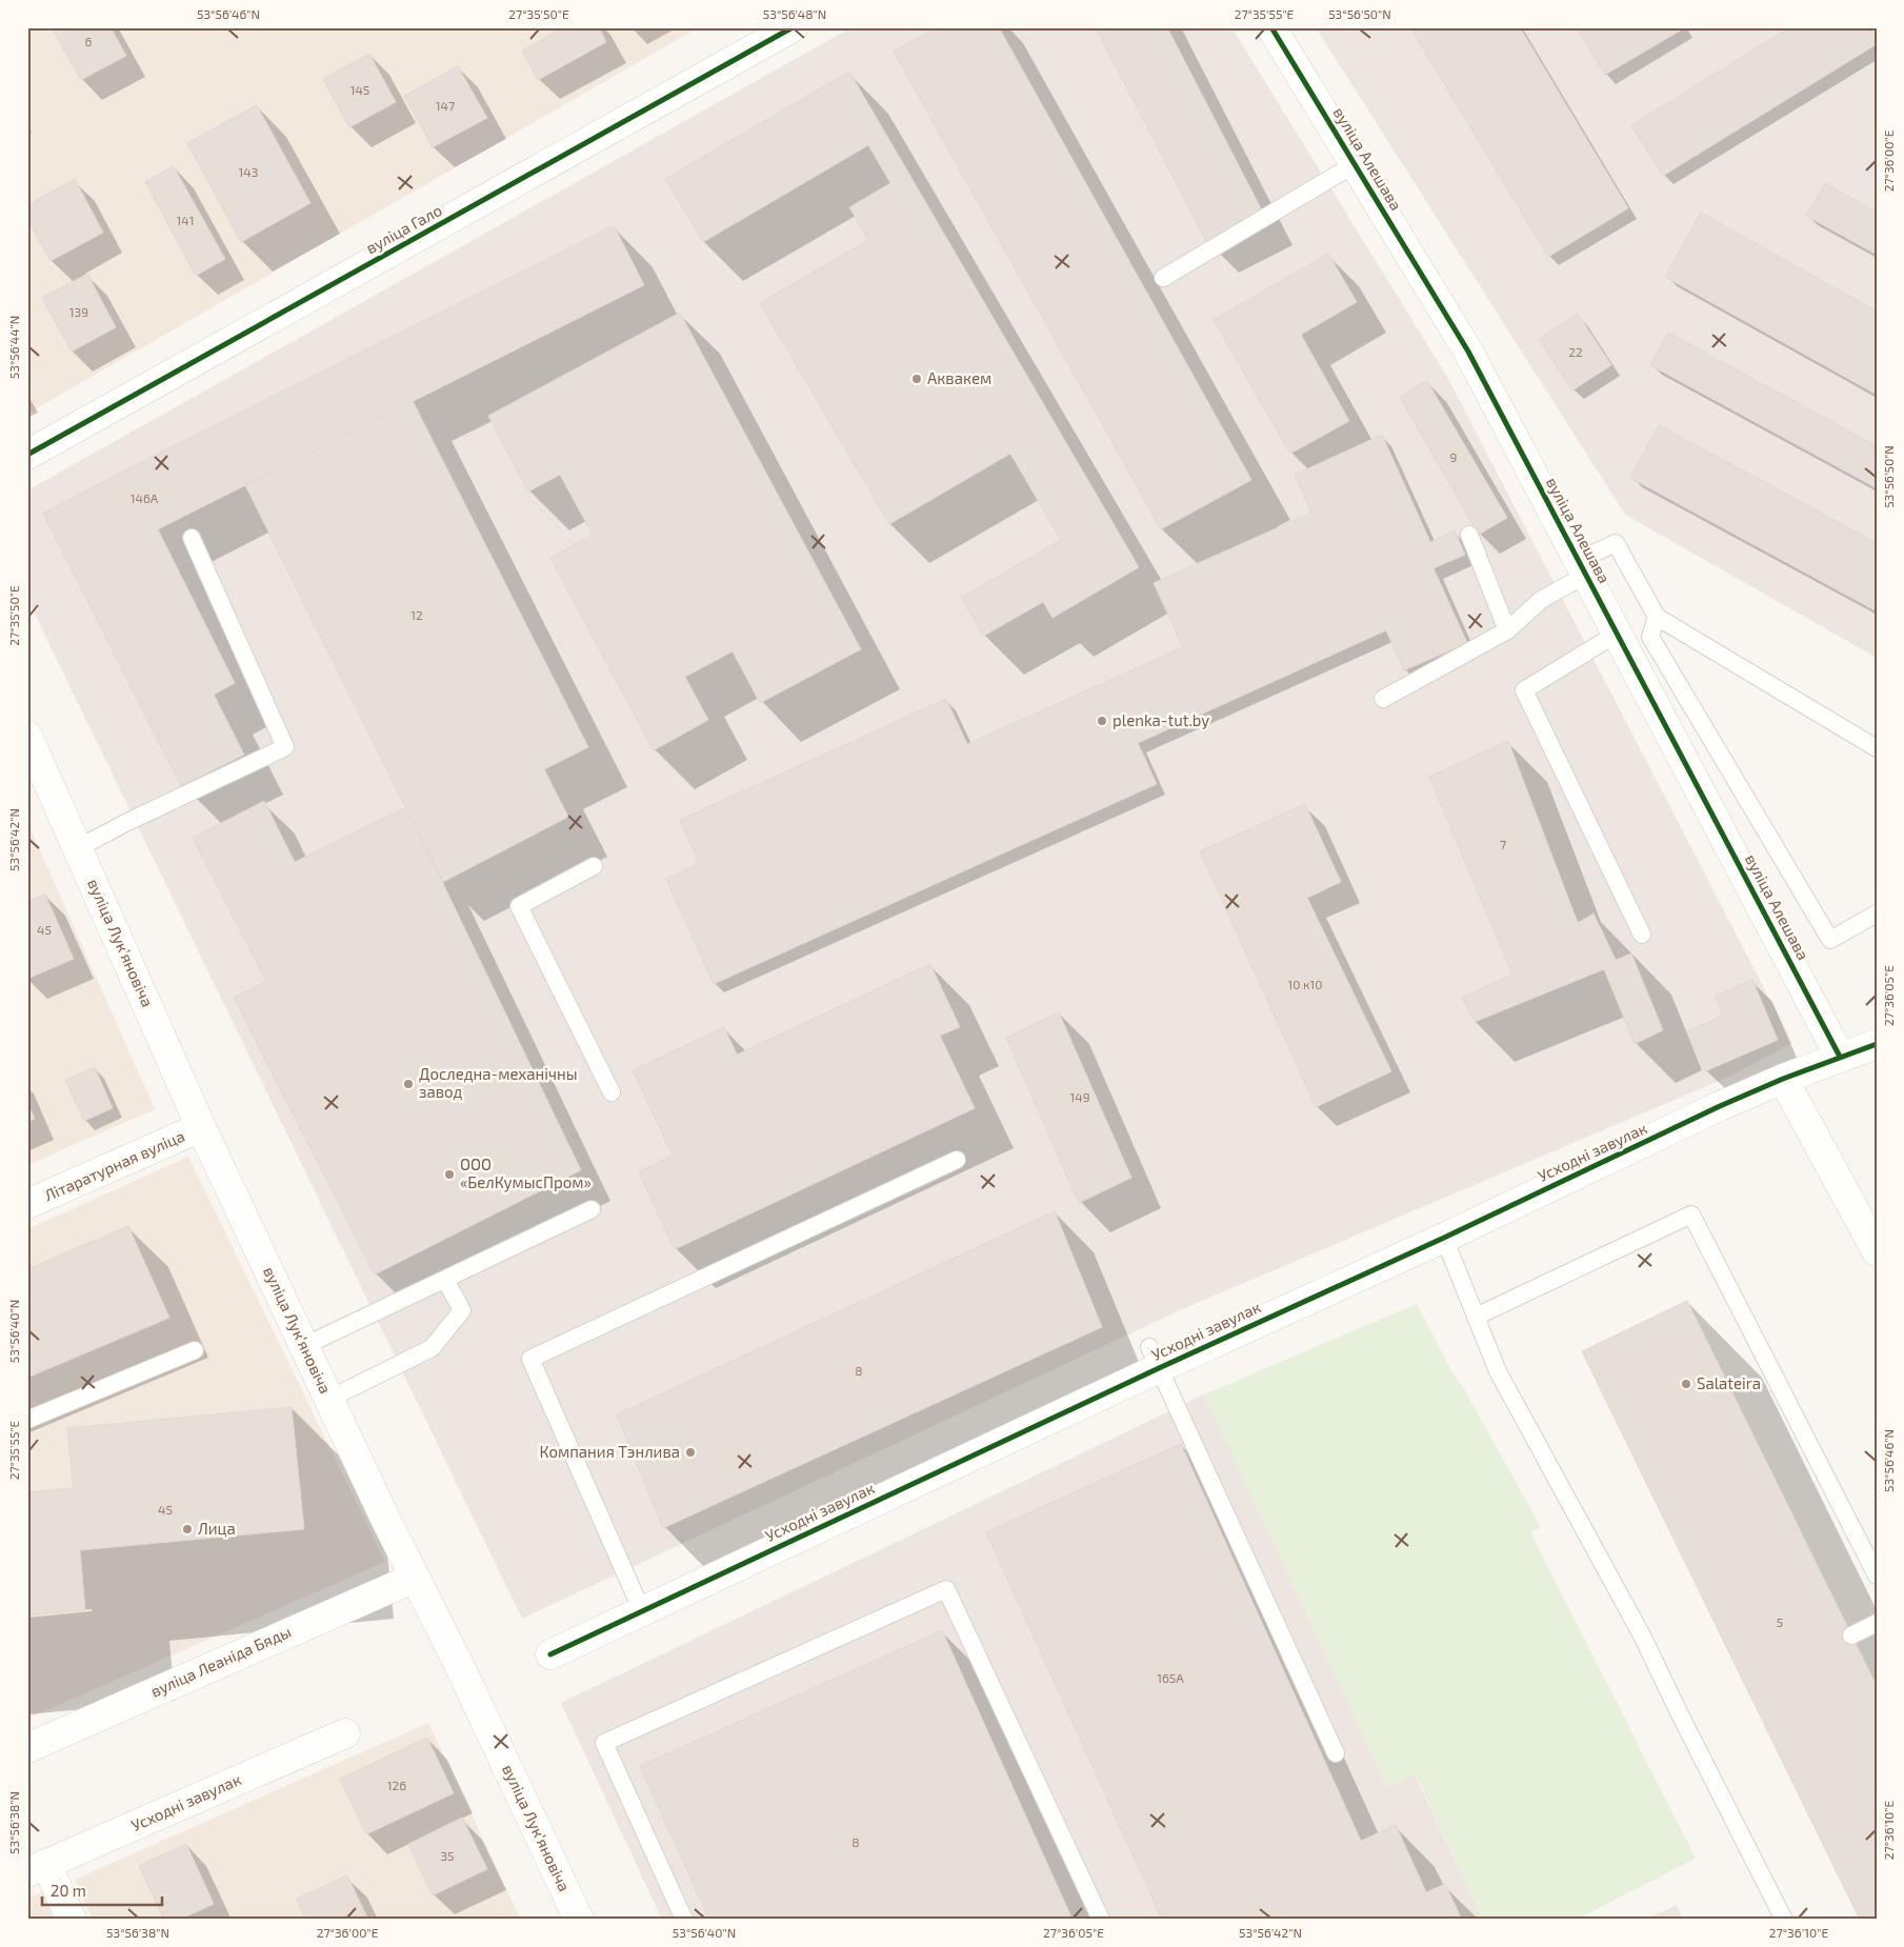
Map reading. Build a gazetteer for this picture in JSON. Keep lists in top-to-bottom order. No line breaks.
{"streets":{"street":["вуліца Алешава","вуліца Гало","вуліца Лукʼяновіча","Усходні завулак","Літаратурная вуліца","вуліца Леаніда Бяды"]},"crossings":[["вуліца Алешава","Усходні завулак"],["вуліца Лукʼяновіча","Літаратурная вуліца"],["вуліца Лукʼяновіча","вуліца Леаніда Бяды"]],"places":["Аквакем","plenka-tut.by","Доследна-механічны завод","ООО «БелКумысПром»","Salateira","Компания Тэнлива","Лица"],"house_numbers":["6","145","147","143","141","139","22","9","146А","12","7","45","10 к10","149","8","45","5","165А","126","8","35"],"scale_bar":"20 m","coordinates":["53°56'46\"N","27°35'50\"E","53°56'48\"N","27°35'55\"E","53°56'50\"N","27°36'00\"E","53°56'44\"N","53°56'42\"N","27°36'05\"E","53°56'40\"N","53°56'38\"N","27°36'10\"E"]}
